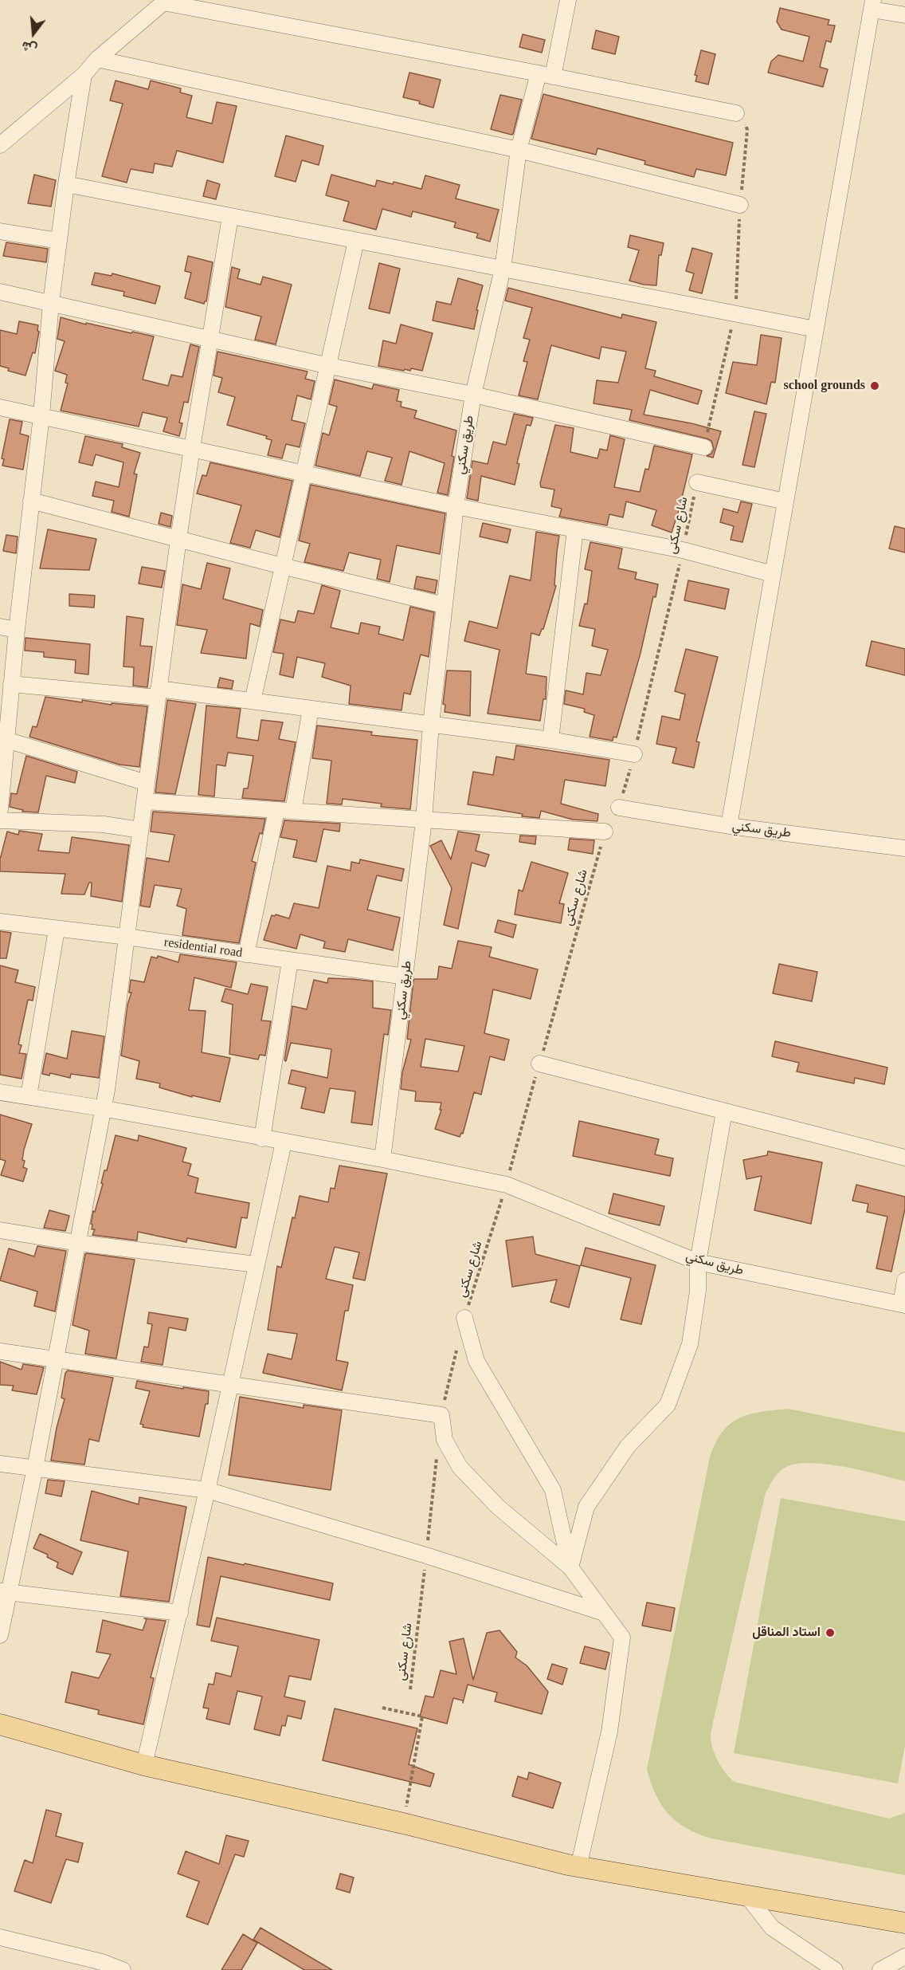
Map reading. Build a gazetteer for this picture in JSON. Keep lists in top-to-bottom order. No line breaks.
{"streets":{"street":["طريق سكني","residential road"],"path":["شارع سكنى"]},"crossings":[["طريق سكني","شارع سكنى"],["طريق سكني","residential road"]],"places":["school grounds","استاد المناقل"],"north":"bottom"}
